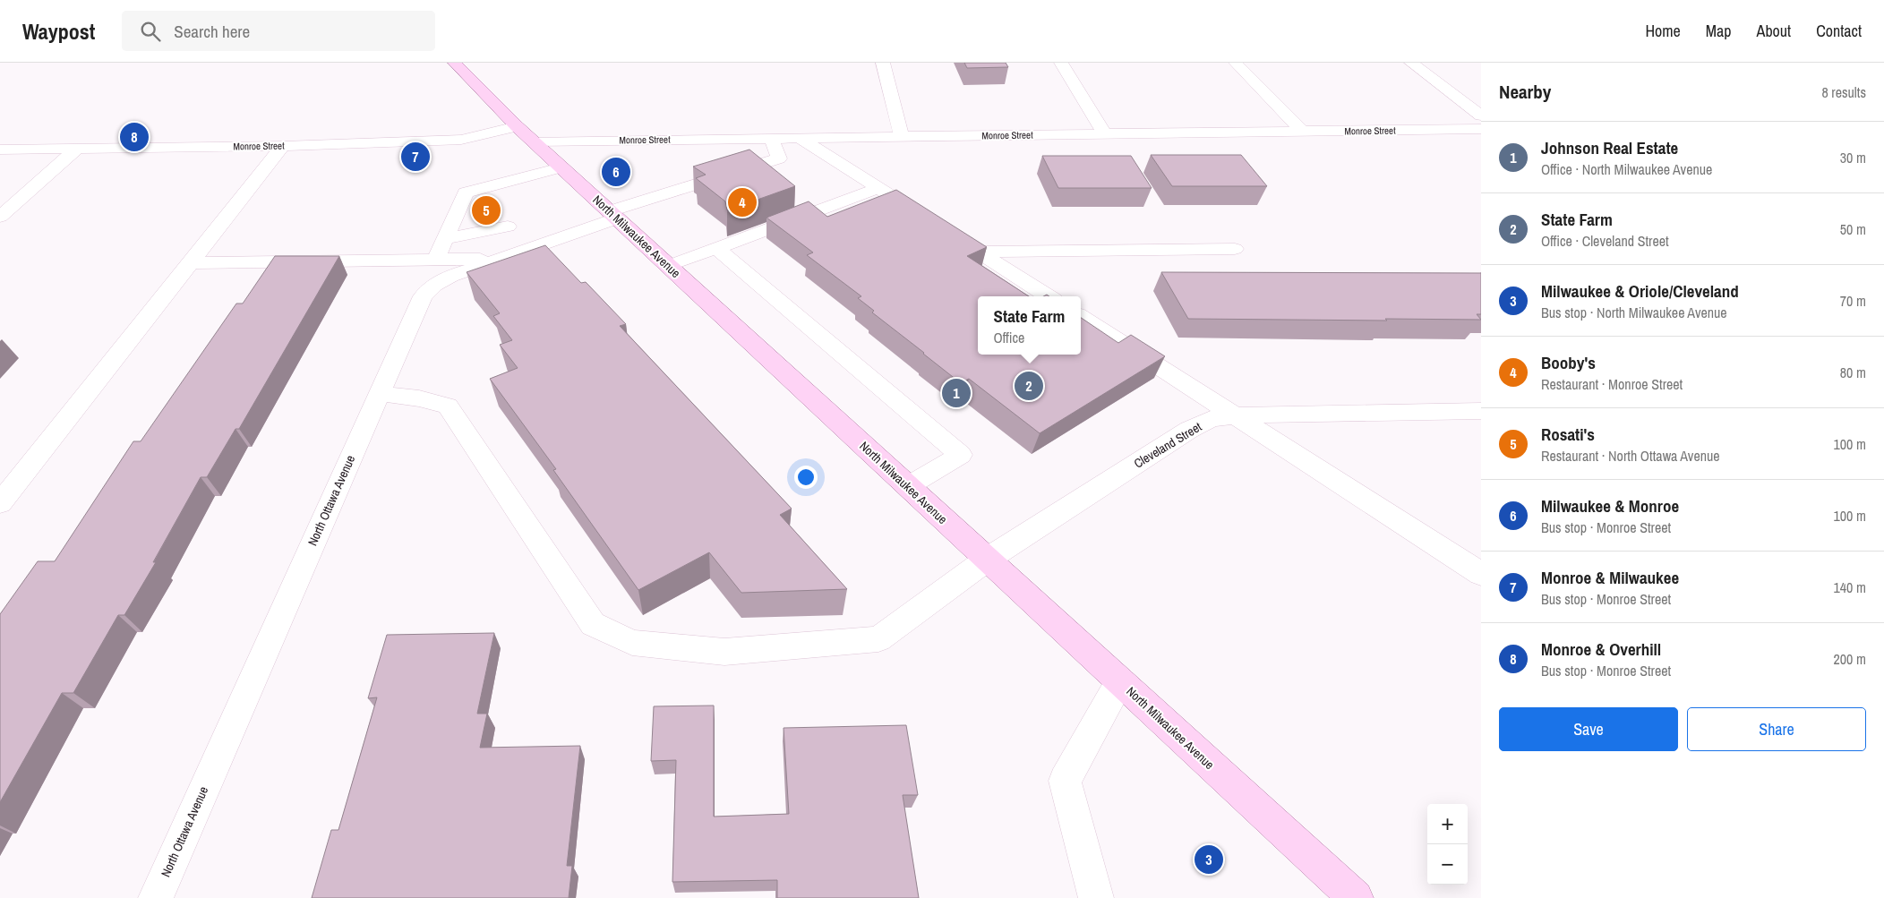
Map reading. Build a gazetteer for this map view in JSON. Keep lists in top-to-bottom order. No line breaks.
{"streets":{"main road":["North Milwaukee Avenue"],"street":["Monroe Street","Cleveland Street","North Ottawa Avenue"]},"crossings":[["Monroe Street","North Milwaukee Avenue"],["Monroe Street","North Ottawa Avenue"],["North Milwaukee Avenue","Cleveland Street"],["North Milwaukee Avenue","North Ottawa Avenue"],["Cleveland Street","North Ottawa Avenue"]],"page":{"header":"Waypost","search":"Search here","nav":["Home","Map","About","Contact"],"heading":["Nearby","8 results"],"pins":["8","7","6","4","5","2","1","3"],"list":[{"mark":"1","name":"Johnson Real Estate","note":"Office · North Milwaukee Avenue","value":"30 m"},{"mark":"2","name":"State Farm","note":"Office · Cleveland Street","value":"50 m"},{"mark":"3","name":"Milwaukee & Oriole/Cleveland","note":"Bus stop · North Milwaukee Avenue","value":"70 m"},{"mark":"4","name":"Booby's","note":"Restaurant · Monroe Street","value":"80 m"},{"mark":"5","name":"Rosati's","note":"Restaurant · North Ottawa Avenue","value":"100 m"},{"mark":"6","name":"Milwaukee & Monroe","note":"Bus stop · Monroe Street","value":"100 m"},{"mark":"7","name":"Monroe & Milwaukee","note":"Bus stop · Monroe Street","value":"140 m"},{"mark":"8","name":"Monroe & Overhill","note":"Bus stop · Monroe Street","value":"200 m"}],"popup":["State Farm","Office"],"buttons":["Save","Share"],"map_buttons":["+","−"]}}
